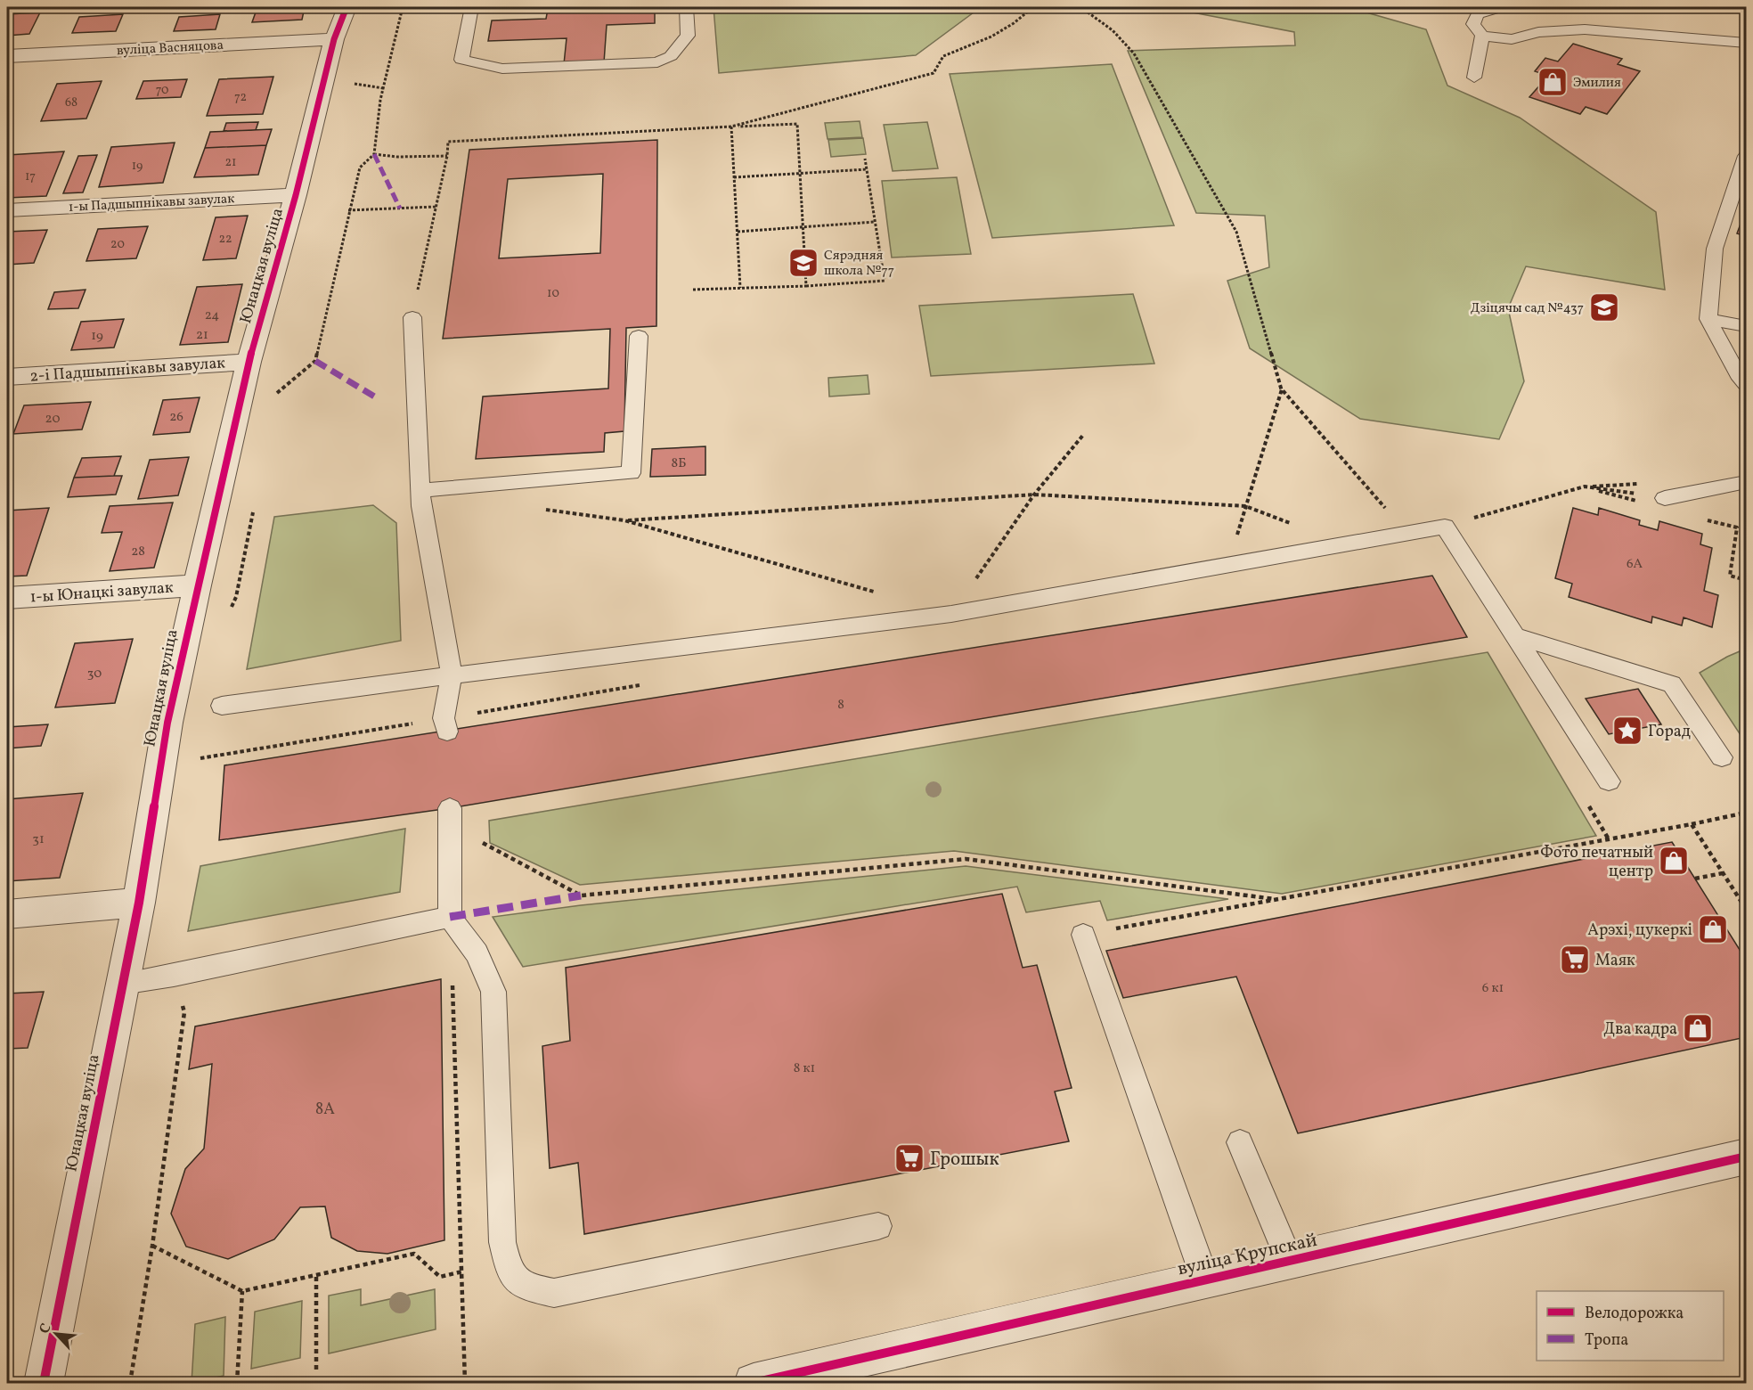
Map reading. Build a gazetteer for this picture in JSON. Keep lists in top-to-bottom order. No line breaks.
{"streets":{"street":["вуліца Васняцова","1-ы Падшыпнікавы завулак","Юнацкая вуліца","2-і Падшыпнікавы завулак","1-ы Юнацкі завулак","вуліца Крупскай"]},"crossings":[["вуліца Васняцова","Юнацкая вуліца"],["1-ы Падшыпнікавы завулак","Юнацкая вуліца"],["Юнацкая вуліца","2-і Падшыпнікавы завулак"],["Юнацкая вуліца","1-ы Юнацкі завулак"]],"places":{"shop":["Эмилия","Фото печатный центр","Арэхі, цукеркі","Два кадра"],"school or university":["Сярэдняя школа №77","Дзіцячы сад №437"],"place":["Горад"],"supermarket":["Маяк","Грошык"]},"house_numbers":["70","72","68","21","19","17","22","20","10","24","21","19","26","20","8Б","28","6А","30","8","31","6 к1","8 к1","8А"],"legend":["Велодорожка","Тропа"],"north":"top left"}
